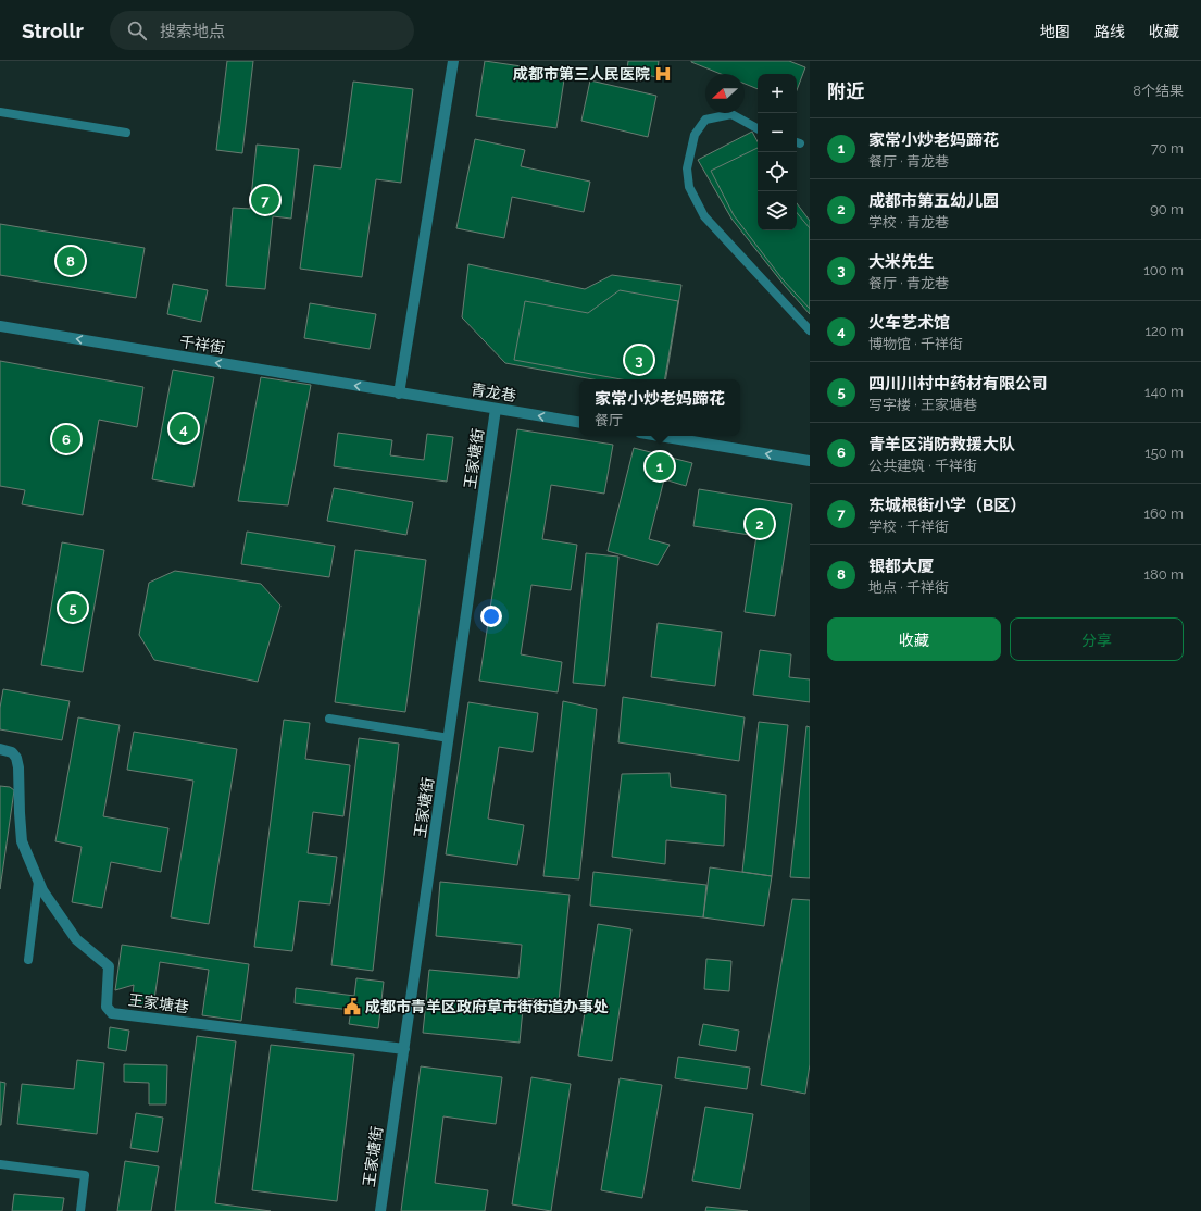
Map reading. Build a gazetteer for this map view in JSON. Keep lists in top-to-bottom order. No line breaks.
{"streets":{"street":["千祥街","青龙巷","王家塘街","王家塘巷"]},"crossings":[["千祥街","青龙巷"],["青龙巷","王家塘街"],["王家塘街","王家塘巷"]],"one_way":["千祥街","青龙巷"],"places":{"hospital":["成都市第三人民医院"],"public building":["成都市青羊区政府草市街街道办事处"]},"north":"left","page":{"header":"Strollr","search":"搜索地点","nav":["地图","路线","收藏"],"heading":["附近","8个结果"],"map_buttons":["+","−"],"list":[{"mark":"1","name":"家常小炒老妈蹄花","note":"餐厅 · 青龙巷","value":"70 m"},{"mark":"2","name":"成都市第五幼儿园","note":"学校 · 青龙巷","value":"90 m"},{"mark":"3","name":"大米先生","note":"餐厅 · 青龙巷","value":"100 m"},{"mark":"4","name":"火车艺术馆","note":"博物馆 · 千祥街","value":"120 m"},{"mark":"5","name":"四川川村中药材有限公司","note":"写字楼 · 王家塘巷","value":"140 m"},{"mark":"6","name":"青羊区消防救援大队","note":"公共建筑 · 千祥街","value":"150 m"},{"mark":"7","name":"东城根街小学（B区）","note":"学校 · 千祥街","value":"160 m"},{"mark":"8","name":"银都大厦","note":"地点 · 千祥街","value":"180 m"}],"pins":["7","8","3","4","6","1","2","5"],"popup":["家常小炒老妈蹄花","餐厅"],"buttons":["收藏","分享"]}}
